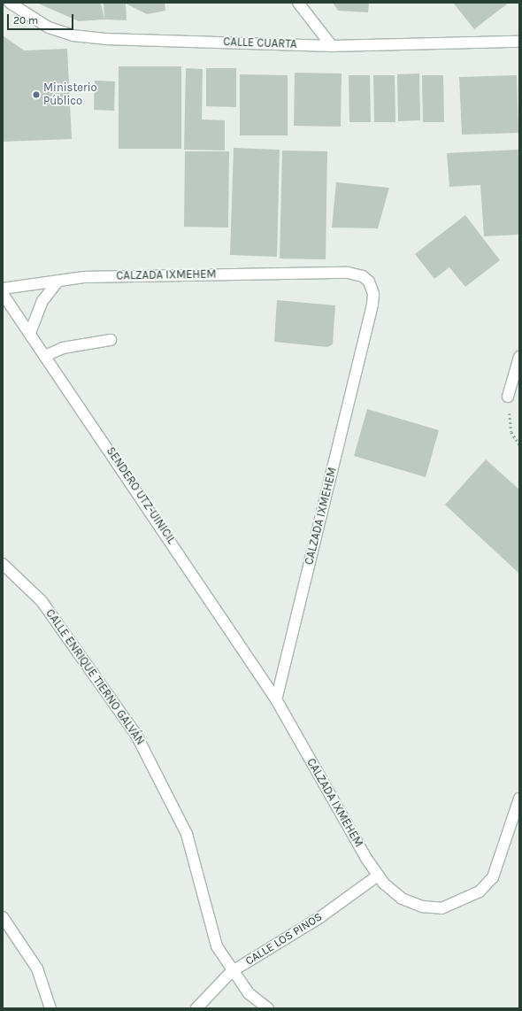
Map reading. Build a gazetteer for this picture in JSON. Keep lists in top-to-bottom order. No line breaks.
{"streets":{"street":["CALLE CUARTA","CALZADA IXMEHEM","SENDERO UTZ-UINICIL","CALLE ENRIQUE TIERNO GALVÁN","CALLE LOS PINOS"]},"crossings":[["CALZADA IXMEHEM","SENDERO UTZ-UINICIL"],["CALZADA IXMEHEM","CALLE LOS PINOS"],["CALLE ENRIQUE TIERNO GALVÁN","CALLE LOS PINOS"]],"places":["Ministerio Público"],"scale_bar":"20 m"}
